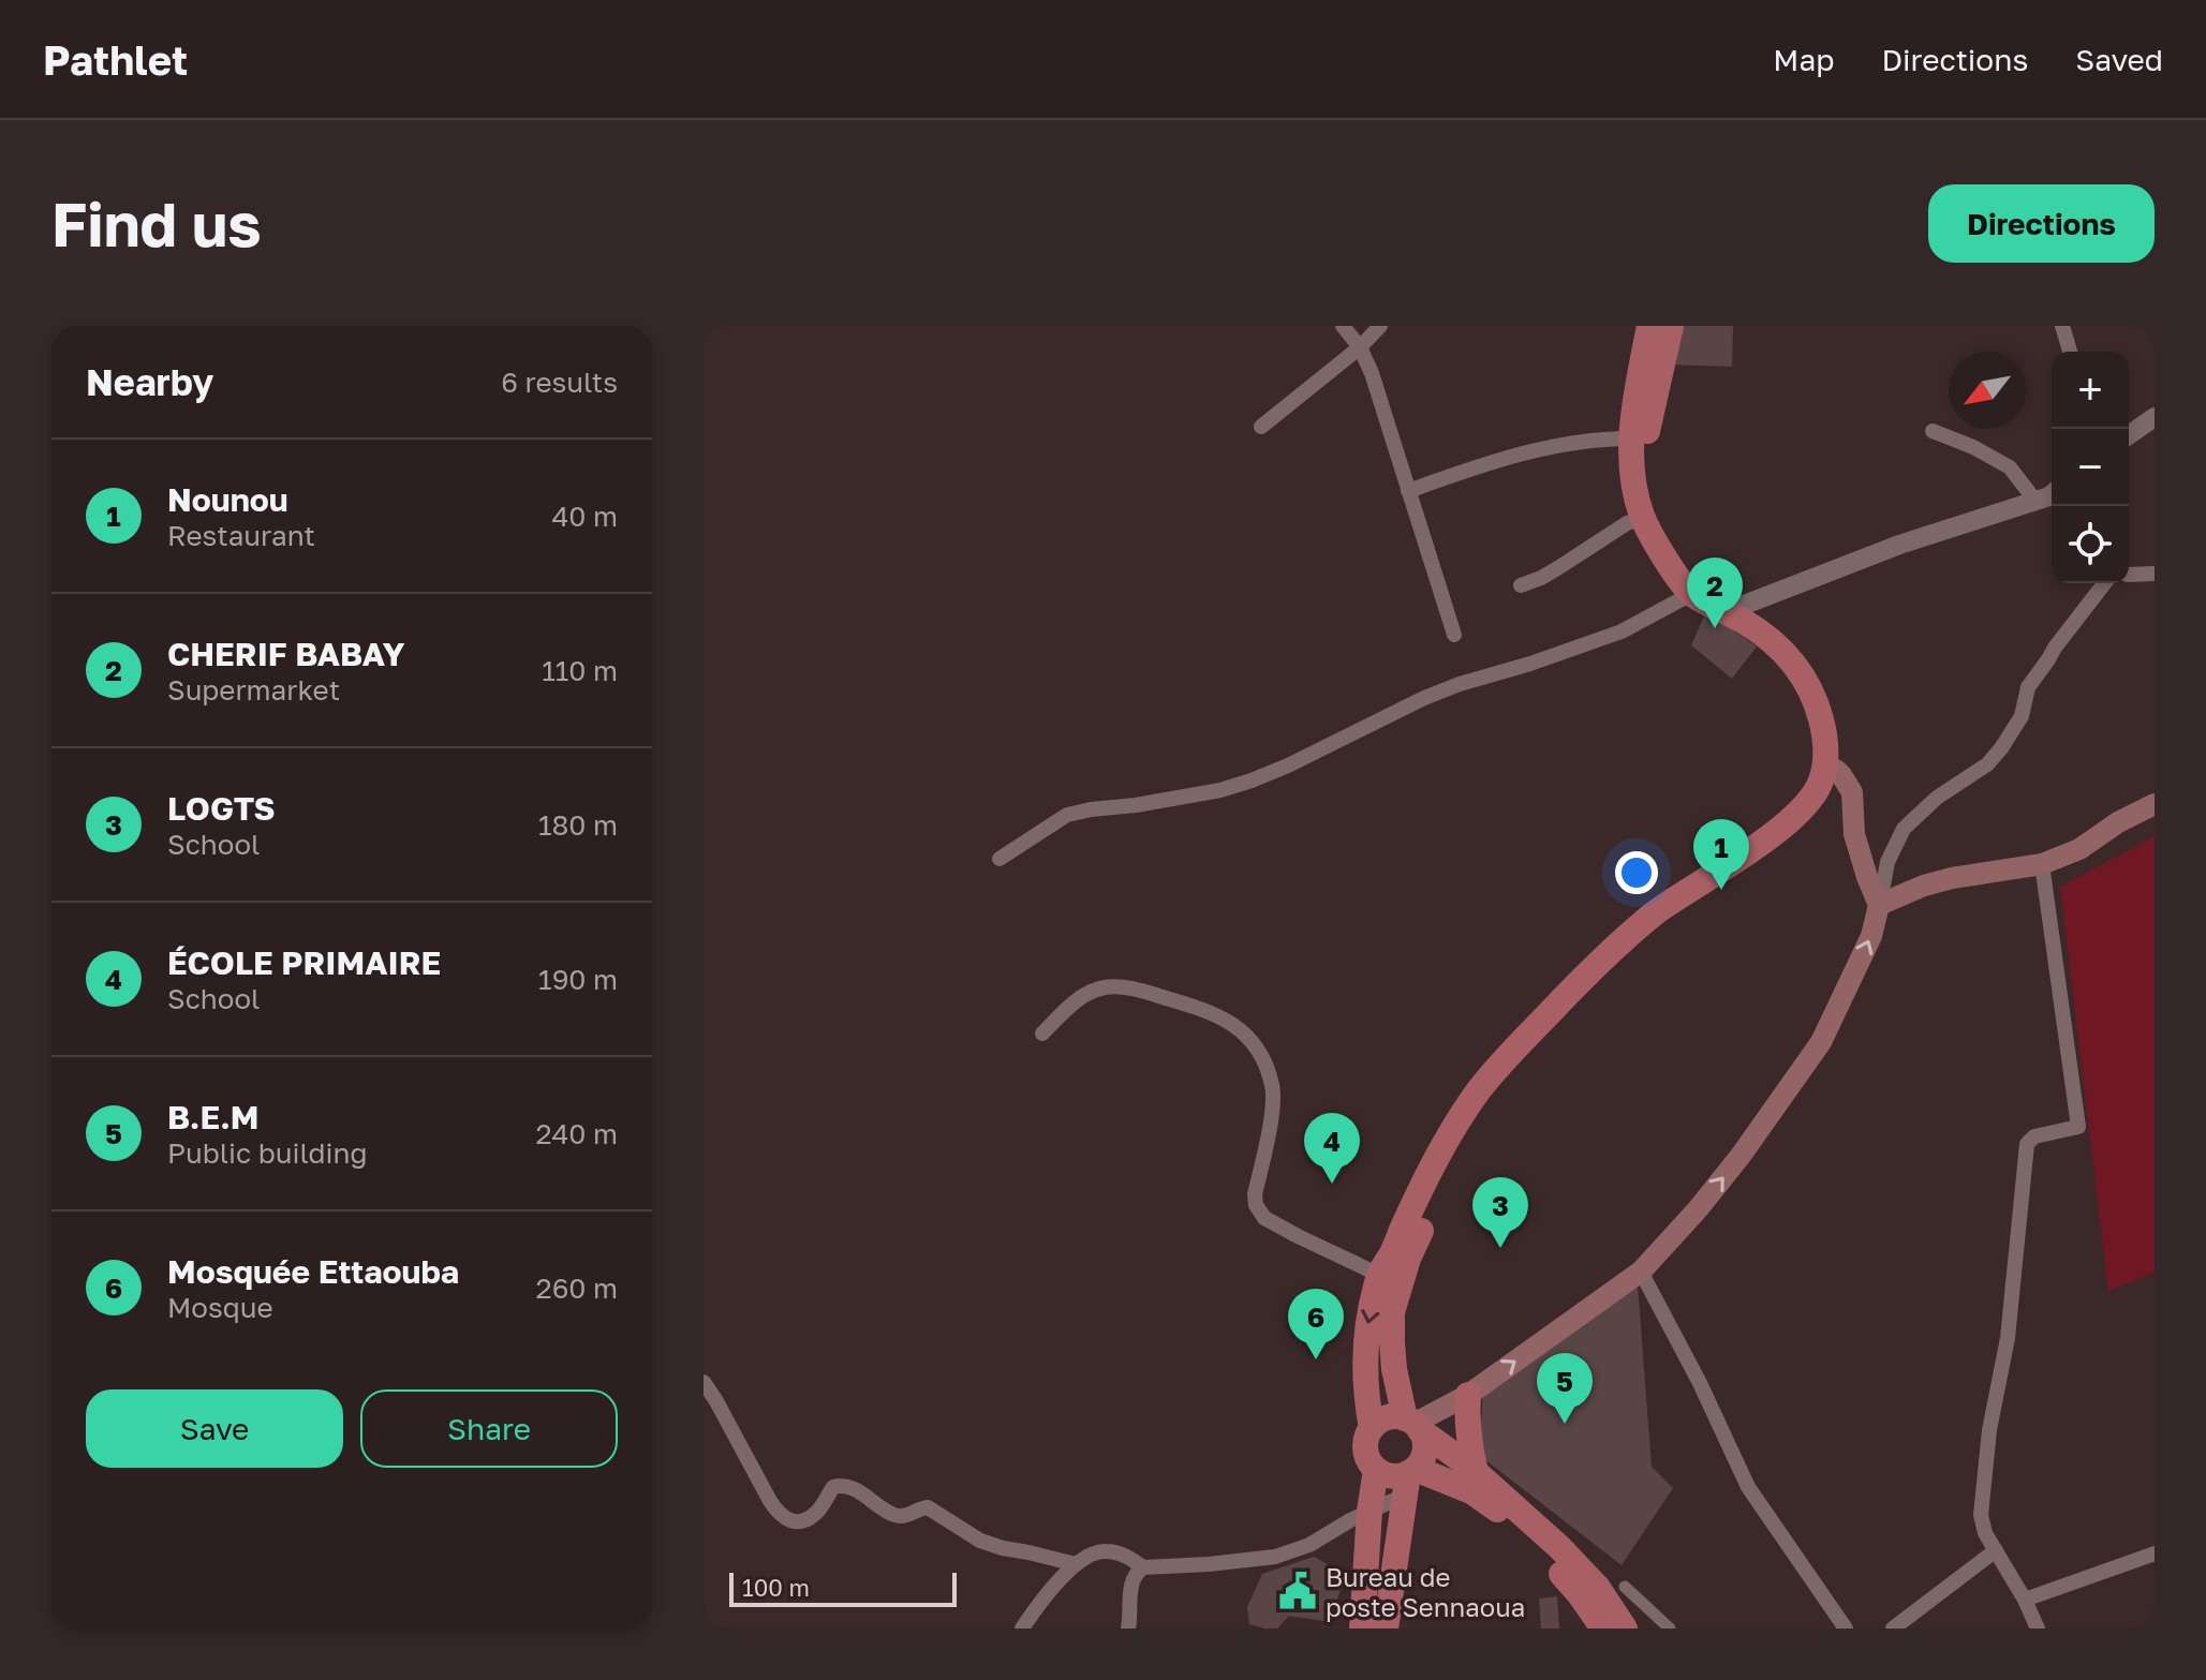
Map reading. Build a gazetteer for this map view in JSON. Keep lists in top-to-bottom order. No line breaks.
{"places":{"public building":["Bureau de poste Sennaoua"]},"scale_bar":"100 m","north":"bottom left","page":{"header":"Pathlet","nav":["Map","Directions","Saved"],"buttons":["Directions",["Save","Share"]],"title":"Find us","heading":["Nearby","6 results"],"map_buttons":["+","−"],"list":[{"mark":"1","name":"Nounou","note":"Restaurant","value":"40 m"},{"mark":"2","name":"CHERIF BABAY","note":"Supermarket","value":"110 m"},{"mark":"3","name":"LOGTS","note":"School","value":"180 m"},{"mark":"4","name":"ÉCOLE PRIMAIRE","note":"School","value":"190 m"},{"mark":"5","name":"B.E.M","note":"Public building","value":"240 m"},{"mark":"6","name":"Mosquée Ettaouba","note":"Mosque","value":"260 m"}],"pins":["2","1","4","3","6","5"],"scale":"100 m"}}
